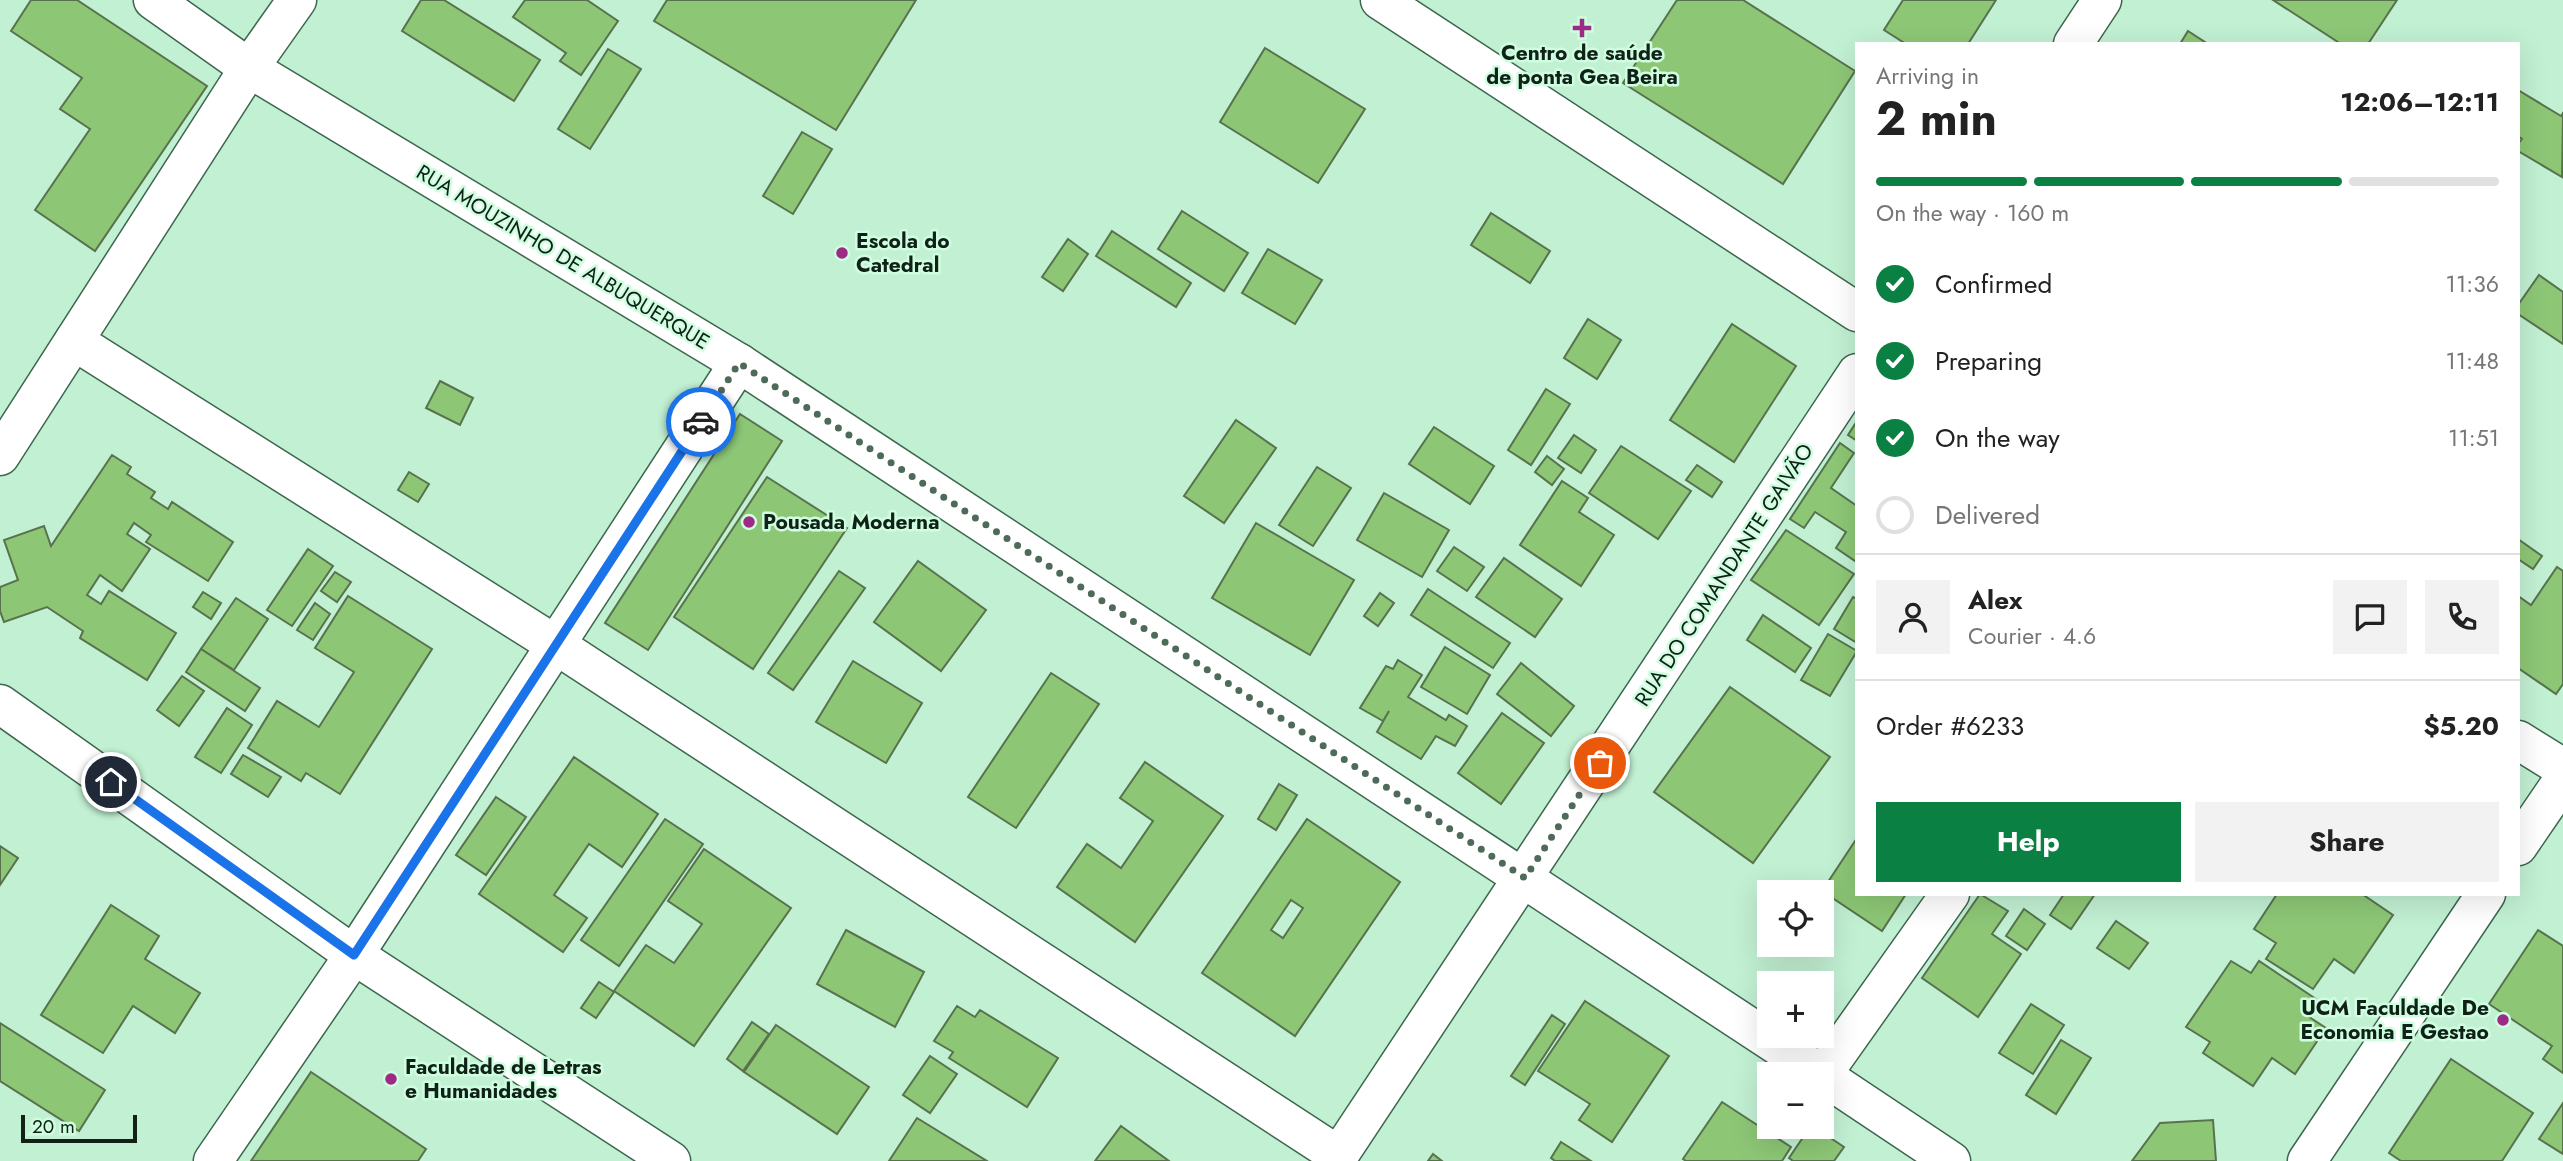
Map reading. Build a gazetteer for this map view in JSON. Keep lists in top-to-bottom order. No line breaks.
{"streets":{"street":["RUA MOUZINHO DE ALBUQUERQUE","RUA DO COMANDANTE GAIVÃO"]},"crossings":[["RUA MOUZINHO DE ALBUQUERQUE","RUA DO COMANDANTE GAIVÃO"]],"places":{"health":["Centro de saúde de ponta Gea Beira"],"other":["Escola do Catedral","Pousada Moderna","UCM Faculdade De Economia E Gestao","Faculdade de Letras e Humanidades"]},"scale_bar":"20 m","page":{"heading":["2 min","Arriving in","12:06–12:11"],"panel":["Alex","Courier · 4.6","Order #6233","$5.20"],"bar":"On the way · 160 m","list":[["Confirmed","11:36"],["Preparing","11:48"],["On the way","11:51"],"Delivered"],"buttons":["Help","Share"],"map_buttons":["+","−"],"scale":"20 m"}}
